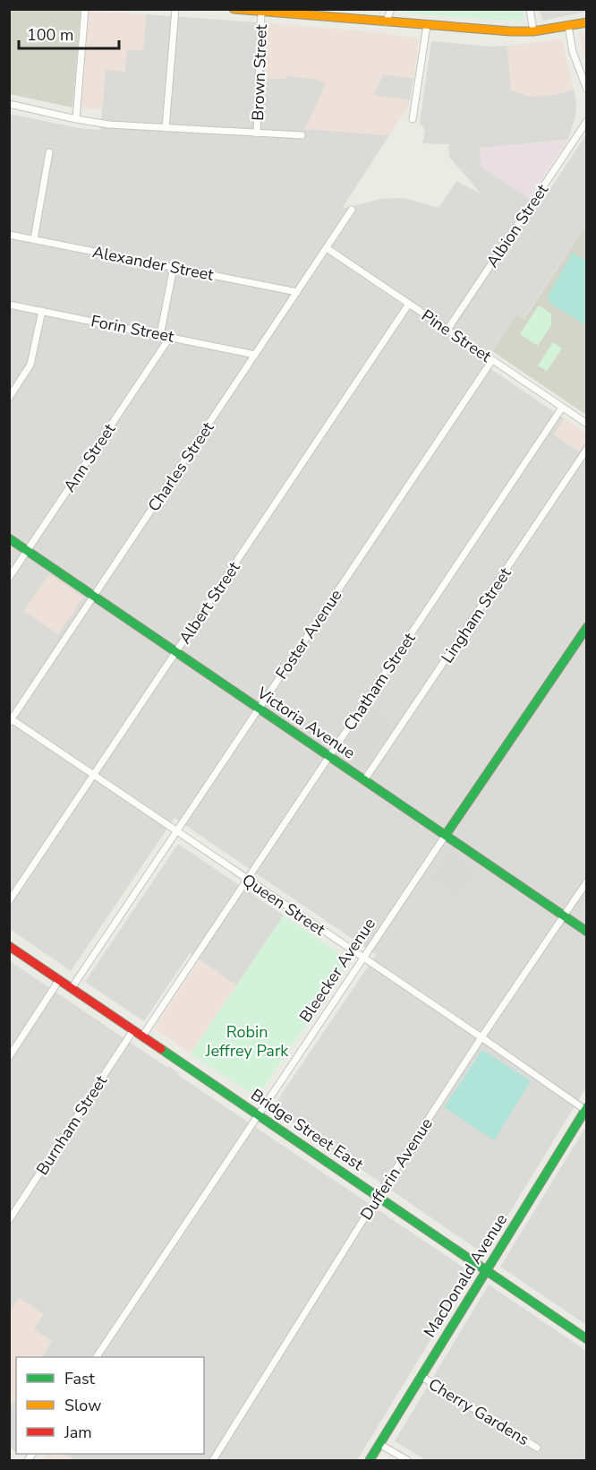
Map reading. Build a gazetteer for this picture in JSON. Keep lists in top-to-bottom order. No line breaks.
{"streets":{"street":["Brown Street","Albion Street","Alexander Street","Forin Street","Pine Street","Ann Street","Charles Street","Albert Street","Lingham Street","Foster Avenue","Chatham Street","Victoria Avenue","Queen Street","Bleecker Avenue","Burnham Street","Bridge Street East","Dufferin Avenue","MacDonald Avenue","Cherry Gardens"]},"crossings":[["Albion Street","Pine Street"],["Alexander Street","Charles Street"],["Forin Street","Ann Street"],["Forin Street","Charles Street"],["Pine Street","Charles Street"],["Pine Street","Albert Street"],["Pine Street","Foster Avenue"],["Pine Street","Chatham Street"],["Ann Street","Victoria Avenue"],["Charles Street","Victoria Avenue"],["Charles Street","Queen Street"],["Albert Street","Victoria Avenue"],["Albert Street","Queen Street"],["Lingham Street","Victoria Avenue"],["Foster Avenue","Victoria Avenue"],["Foster Avenue","Queen Street"],["Foster Avenue","Bridge Street East"],["Chatham Street","Victoria Avenue"],["Chatham Street","Queen Street"],["Chatham Street","Bridge Street East"],["Victoria Avenue","Bleecker Avenue"],["Victoria Avenue","Dufferin Avenue"],["Queen Street","Bleecker Avenue"],["Queen Street","Dufferin Avenue"],["Queen Street","MacDonald Avenue"],["Bleecker Avenue","Bridge Street East"],["Burnham Street","Bridge Street East"],["Bridge Street East","Dufferin Avenue"],["Bridge Street East","MacDonald Avenue"],["MacDonald Avenue","Cherry Gardens"]],"parks":["Robin Jeffrey Park"],"legend":["Fast","Slow","Jam"],"scale_bar":"100 m"}
